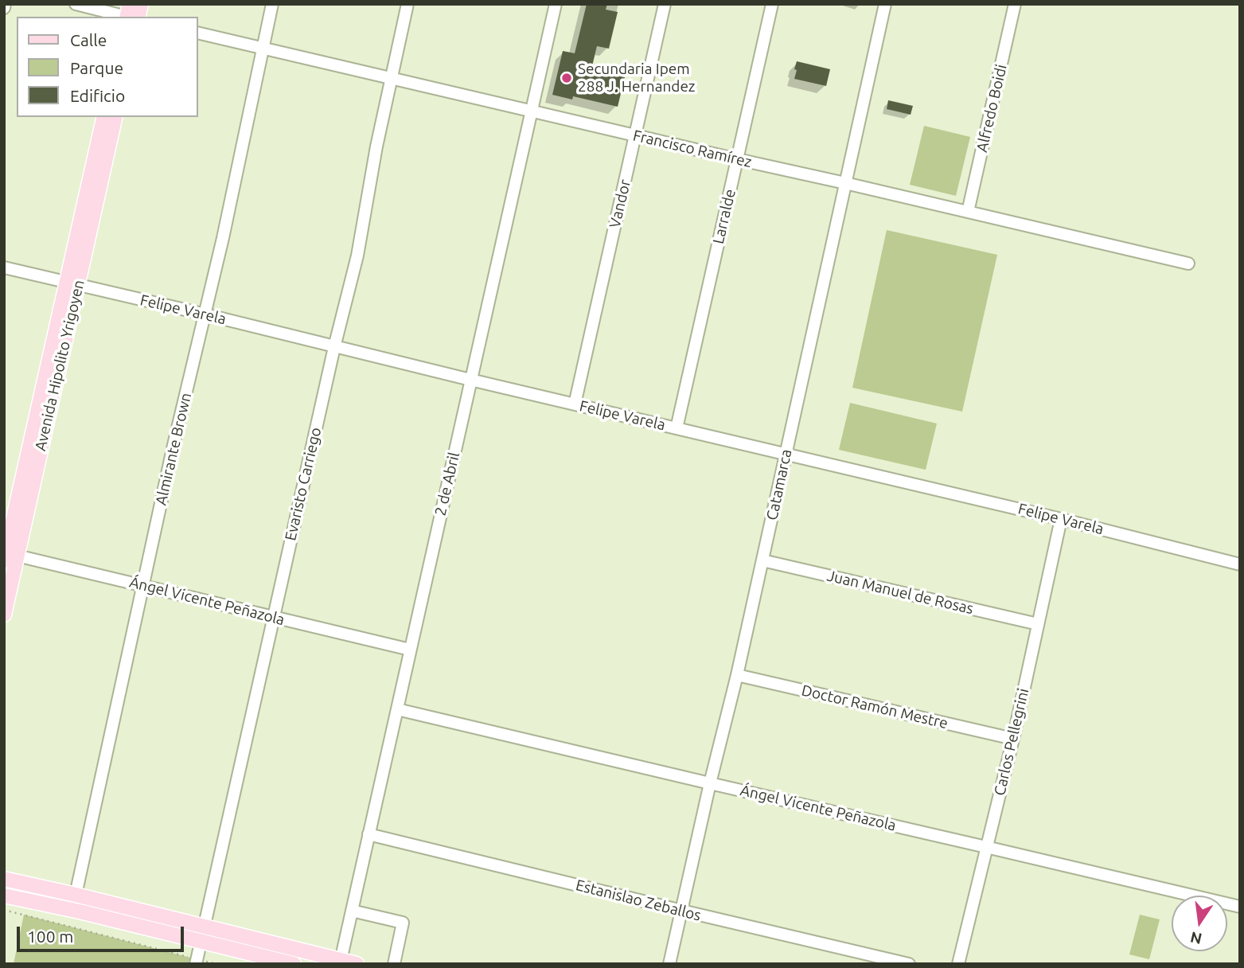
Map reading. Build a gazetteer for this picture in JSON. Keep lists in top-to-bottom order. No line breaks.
{"streets":{"main road":["Avenida Hipolito Yrigoyen"],"street":["Alfredo Boidi","Francisco Ramírez","Vandor","Larralde","Felipe Varela","Almirante Brown","Evaristo Carriego","2 de Abril","Catamarca","Juan Manuel de Rosas","Ángel Vicente Peñazola","Doctor Ramón Mestre","Carlos Pellegrini","Estanislao Zeballos"]},"crossings":[["Alfredo Boidi","Francisco Ramírez"],["Francisco Ramírez","Vandor"],["Francisco Ramírez","Larralde"],["Francisco Ramírez","Almirante Brown"],["Francisco Ramírez","Evaristo Carriego"],["Francisco Ramírez","2 de Abril"],["Francisco Ramírez","Catamarca"],["Vandor","Felipe Varela"],["Larralde","Felipe Varela"],["Felipe Varela","Avenida Hipolito Yrigoyen"],["Felipe Varela","Almirante Brown"],["Felipe Varela","Evaristo Carriego"],["Felipe Varela","2 de Abril"],["Felipe Varela","Catamarca"],["Felipe Varela","Carlos Pellegrini"],["Avenida Hipolito Yrigoyen","Ángel Vicente Peñazola"],["Almirante Brown","Ángel Vicente Peñazola"],["Evaristo Carriego","Ángel Vicente Peñazola"],["2 de Abril","Ángel Vicente Peñazola"],["2 de Abril","Estanislao Zeballos"],["Catamarca","Juan Manuel de Rosas"],["Catamarca","Ángel Vicente Peñazola"],["Catamarca","Doctor Ramón Mestre"],["Catamarca","Estanislao Zeballos"],["Juan Manuel de Rosas","Carlos Pellegrini"],["Ángel Vicente Peñazola","Carlos Pellegrini"],["Doctor Ramón Mestre","Carlos Pellegrini"]],"places":["Secundaria Ipem 288 J. Hernandez"],"legend":["Calle","Parque","Edificio"],"scale_bar":"100 m","north":"bottom"}
